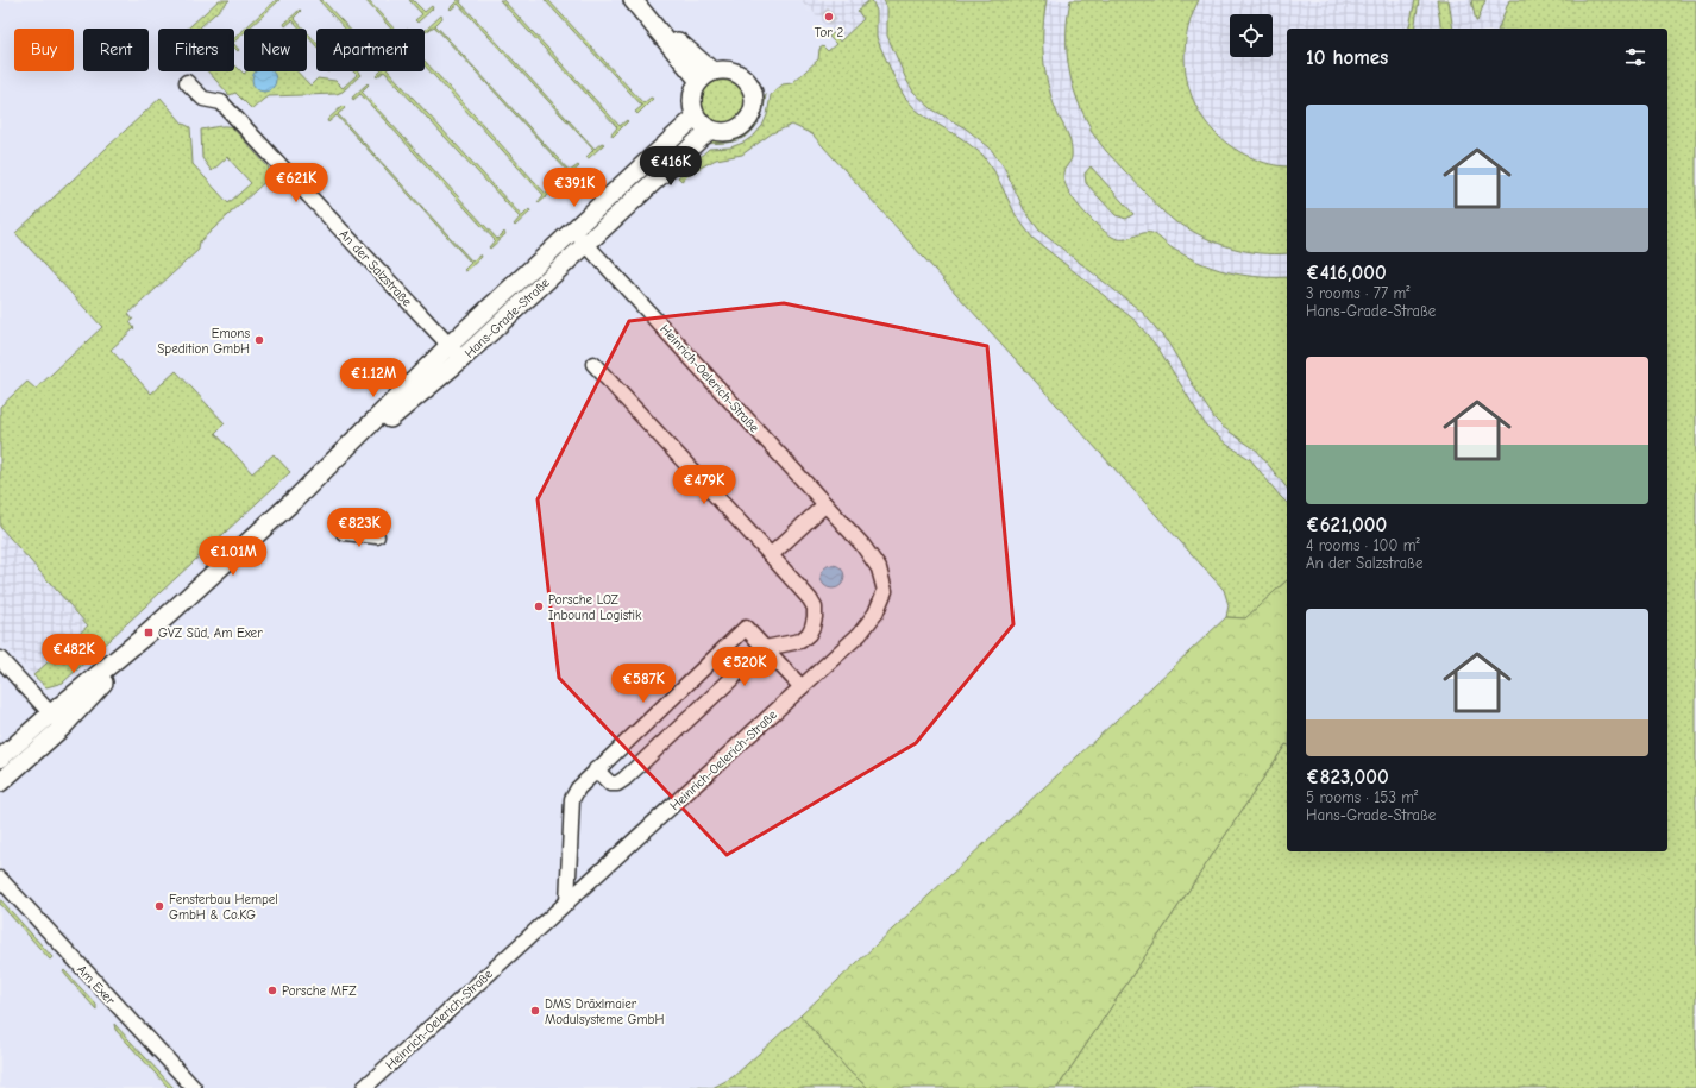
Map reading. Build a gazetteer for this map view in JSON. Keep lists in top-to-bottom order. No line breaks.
{"streets":{"street":["An der Salzstraße","Hans-Grade-Straße","Heinrich-Oelerich-Straße","Am Exer"]},"crossings":[["An der Salzstraße","Hans-Grade-Straße"],["Hans-Grade-Straße","Heinrich-Oelerich-Straße"]],"places":{"other":["Tor 2","Emons Spedition GmbH","Porsche LOZ Inbound Logistik","Fensterbau Hempel GmbH & Co.KG","Porsche MFZ","DMS Dräxlmaier Modulsysteme GmbH"],"transit":["GVZ Süd, Am Exer"]},"page":{"chip":["Buy","Rent","Filters","New","Apartment"],"heading":"10 homes","list":[{"name":"€416,000","note":"3 rooms · 77 m² · Hans-Grade-Straße"},{"name":"€621,000","note":"4 rooms · 100 m² · An der Salzstraße"},{"name":"€823,000","note":"5 rooms · 153 m² · Hans-Grade-Straße"}],"price":["€416K","€621K","€391K","€1.12M","€479K","€823K","€1.01M","€482K","€520K","€587K"]}}
